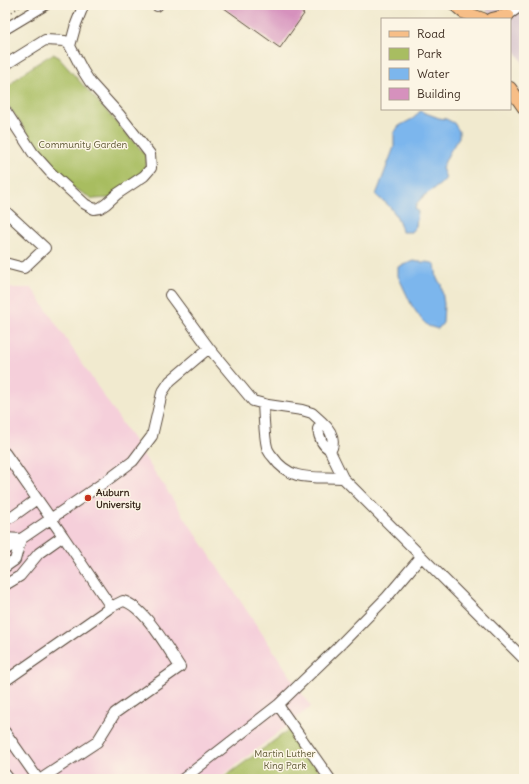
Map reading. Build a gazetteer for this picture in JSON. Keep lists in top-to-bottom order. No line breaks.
{"parks":["Community Garden","Martin Luther King Park"],"places":["Auburn University"],"legend":["Road","Park","Water","Building"]}
